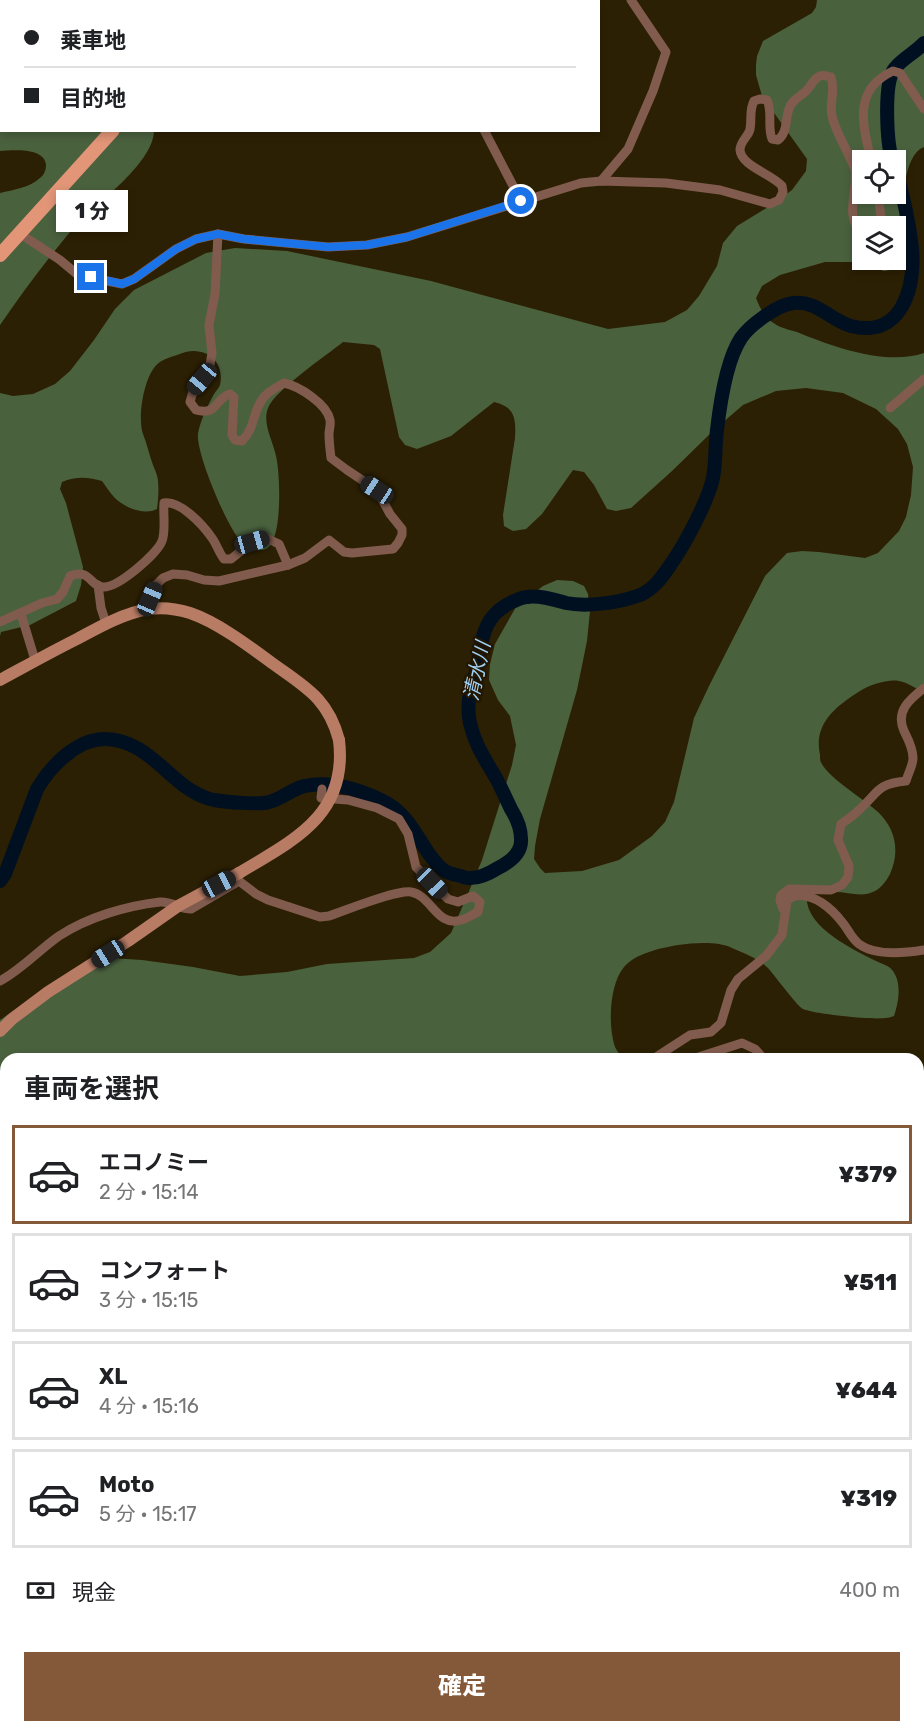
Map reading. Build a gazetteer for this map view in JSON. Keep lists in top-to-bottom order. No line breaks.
{"water":["清水川"],"page":{"banner":["乗車地","目的地"],"bubble":"1 分","heading":"車両を選択","list":[{"name":"エコノミー","note":"2 分 · 15:14","value":"¥379"},{"name":"コンフォート","note":"3 分 · 15:15","value":"¥511"},{"name":"XL","note":"4 分 · 15:16","value":"¥644"},{"name":"Moto","note":"5 分 · 15:17","value":"¥319"}],"pay":["現金","400 m"],"buttons":"確定"}}
